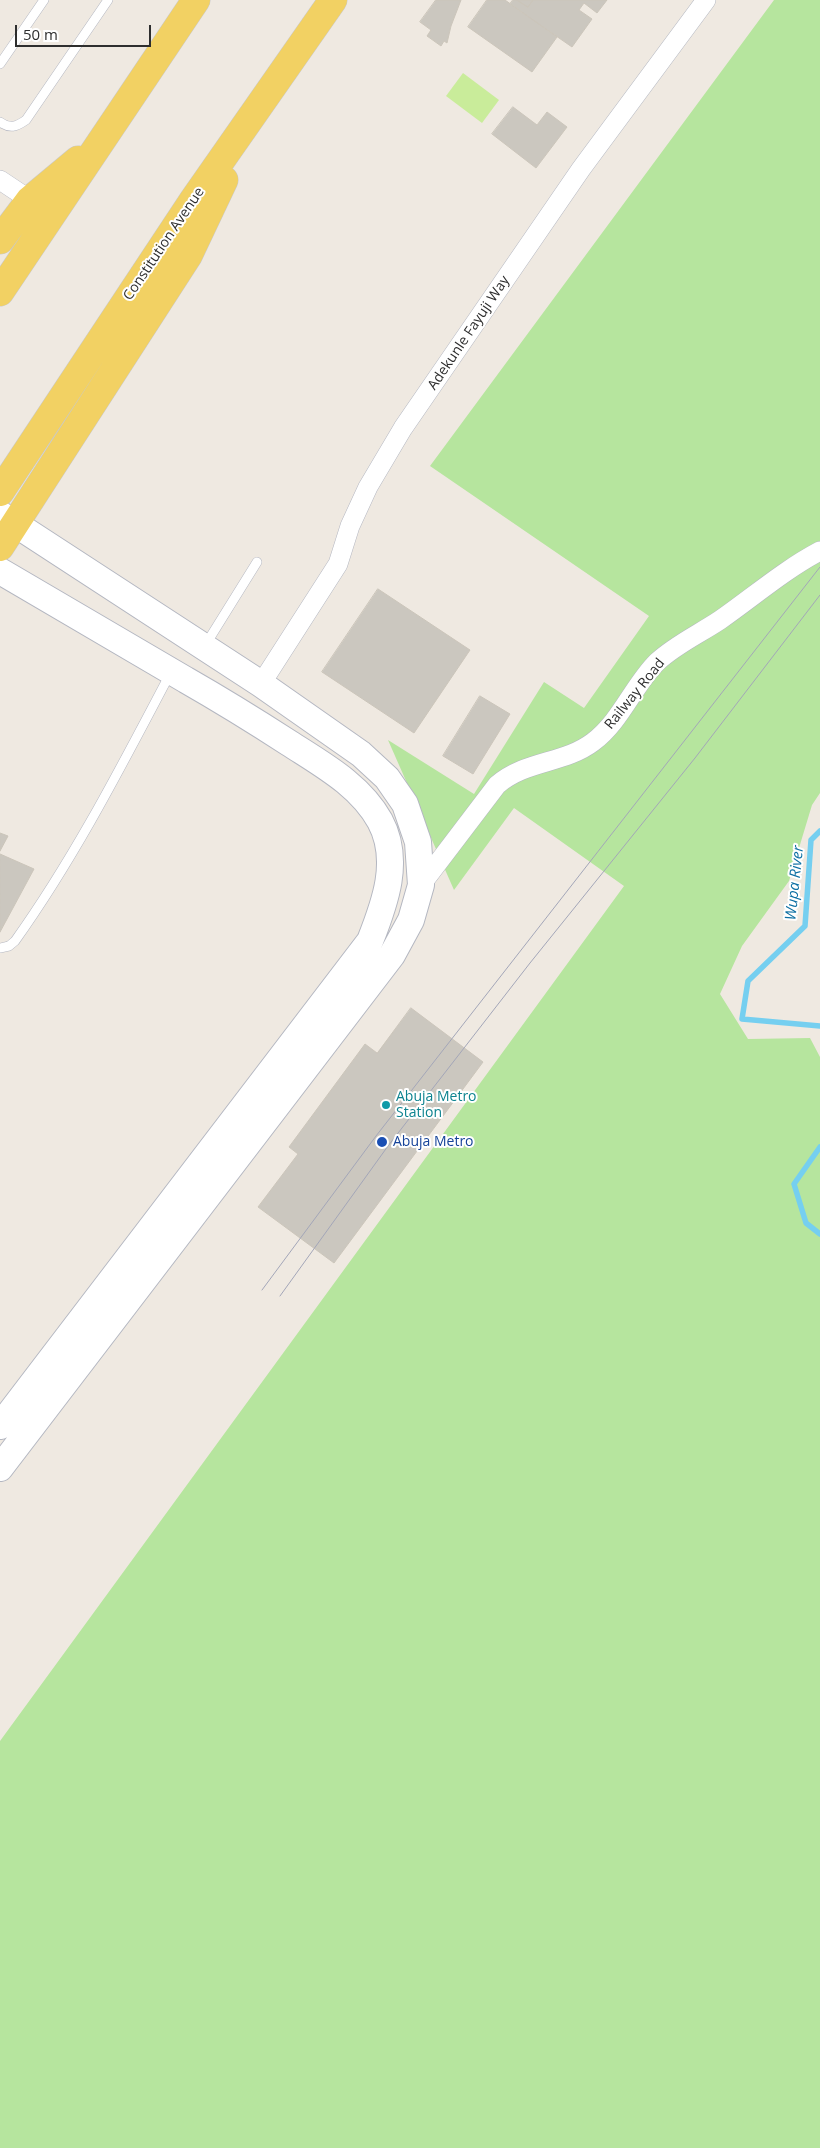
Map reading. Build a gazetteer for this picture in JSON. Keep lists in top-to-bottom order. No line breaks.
{"streets":{"main road":["Constitution Avenue"],"street":["Adekunle Fayuji Way","Railway Road"]},"water":["Wupa River"],"places":["Abuja Metro Station","Abuja Metro"],"scale_bar":"50 m"}
